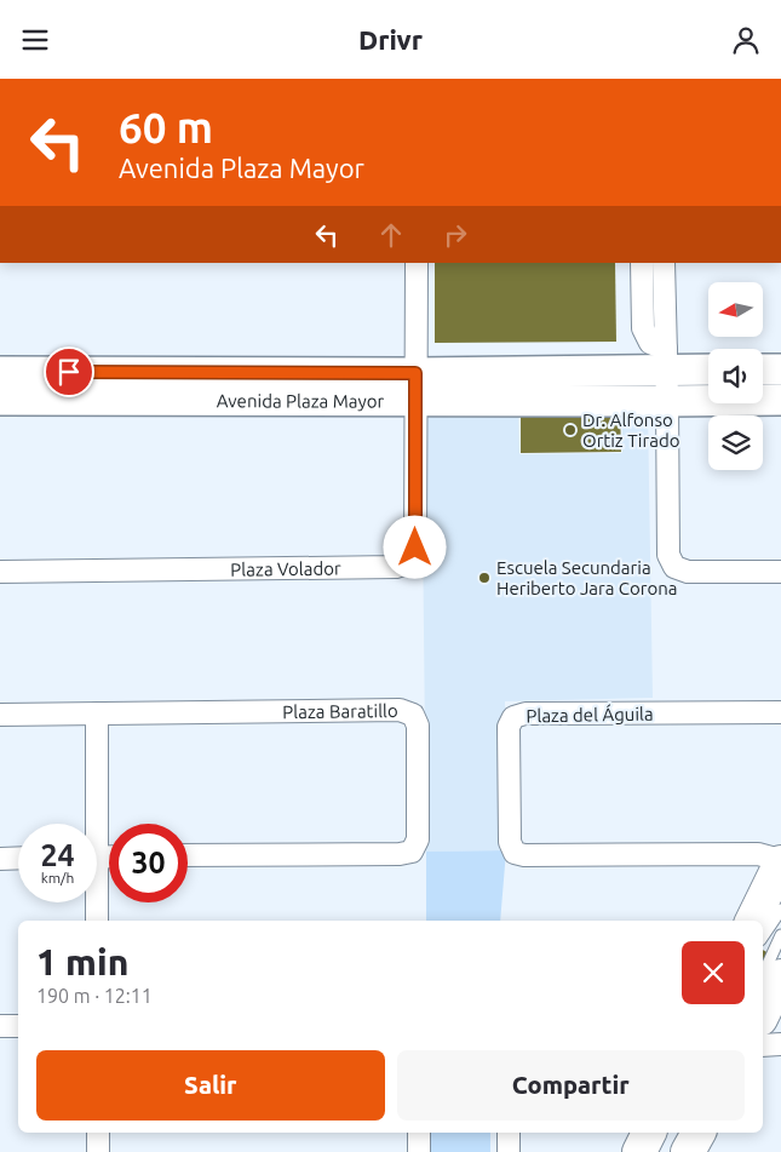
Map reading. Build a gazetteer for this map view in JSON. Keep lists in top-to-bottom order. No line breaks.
{"streets":{"street":["Avenida Plaza Mayor","Plaza Volador","Plaza Baratillo","Plaza del Águila"]},"crossings":[["Avenida Plaza Mayor","Plaza Volador"]],"places":["Dr. Alfonso Ortiz Tirado","Escuela Secundaria Heriberto Jara Corona"],"north":"left","page":{"header":"Drivr","turn":["60 m","Avenida Plaza Mayor"],"speed":"24 km/h","limit":"30","heading":["1 min","190 m · 12:11"],"buttons":["Salir","Compartir"]}}
